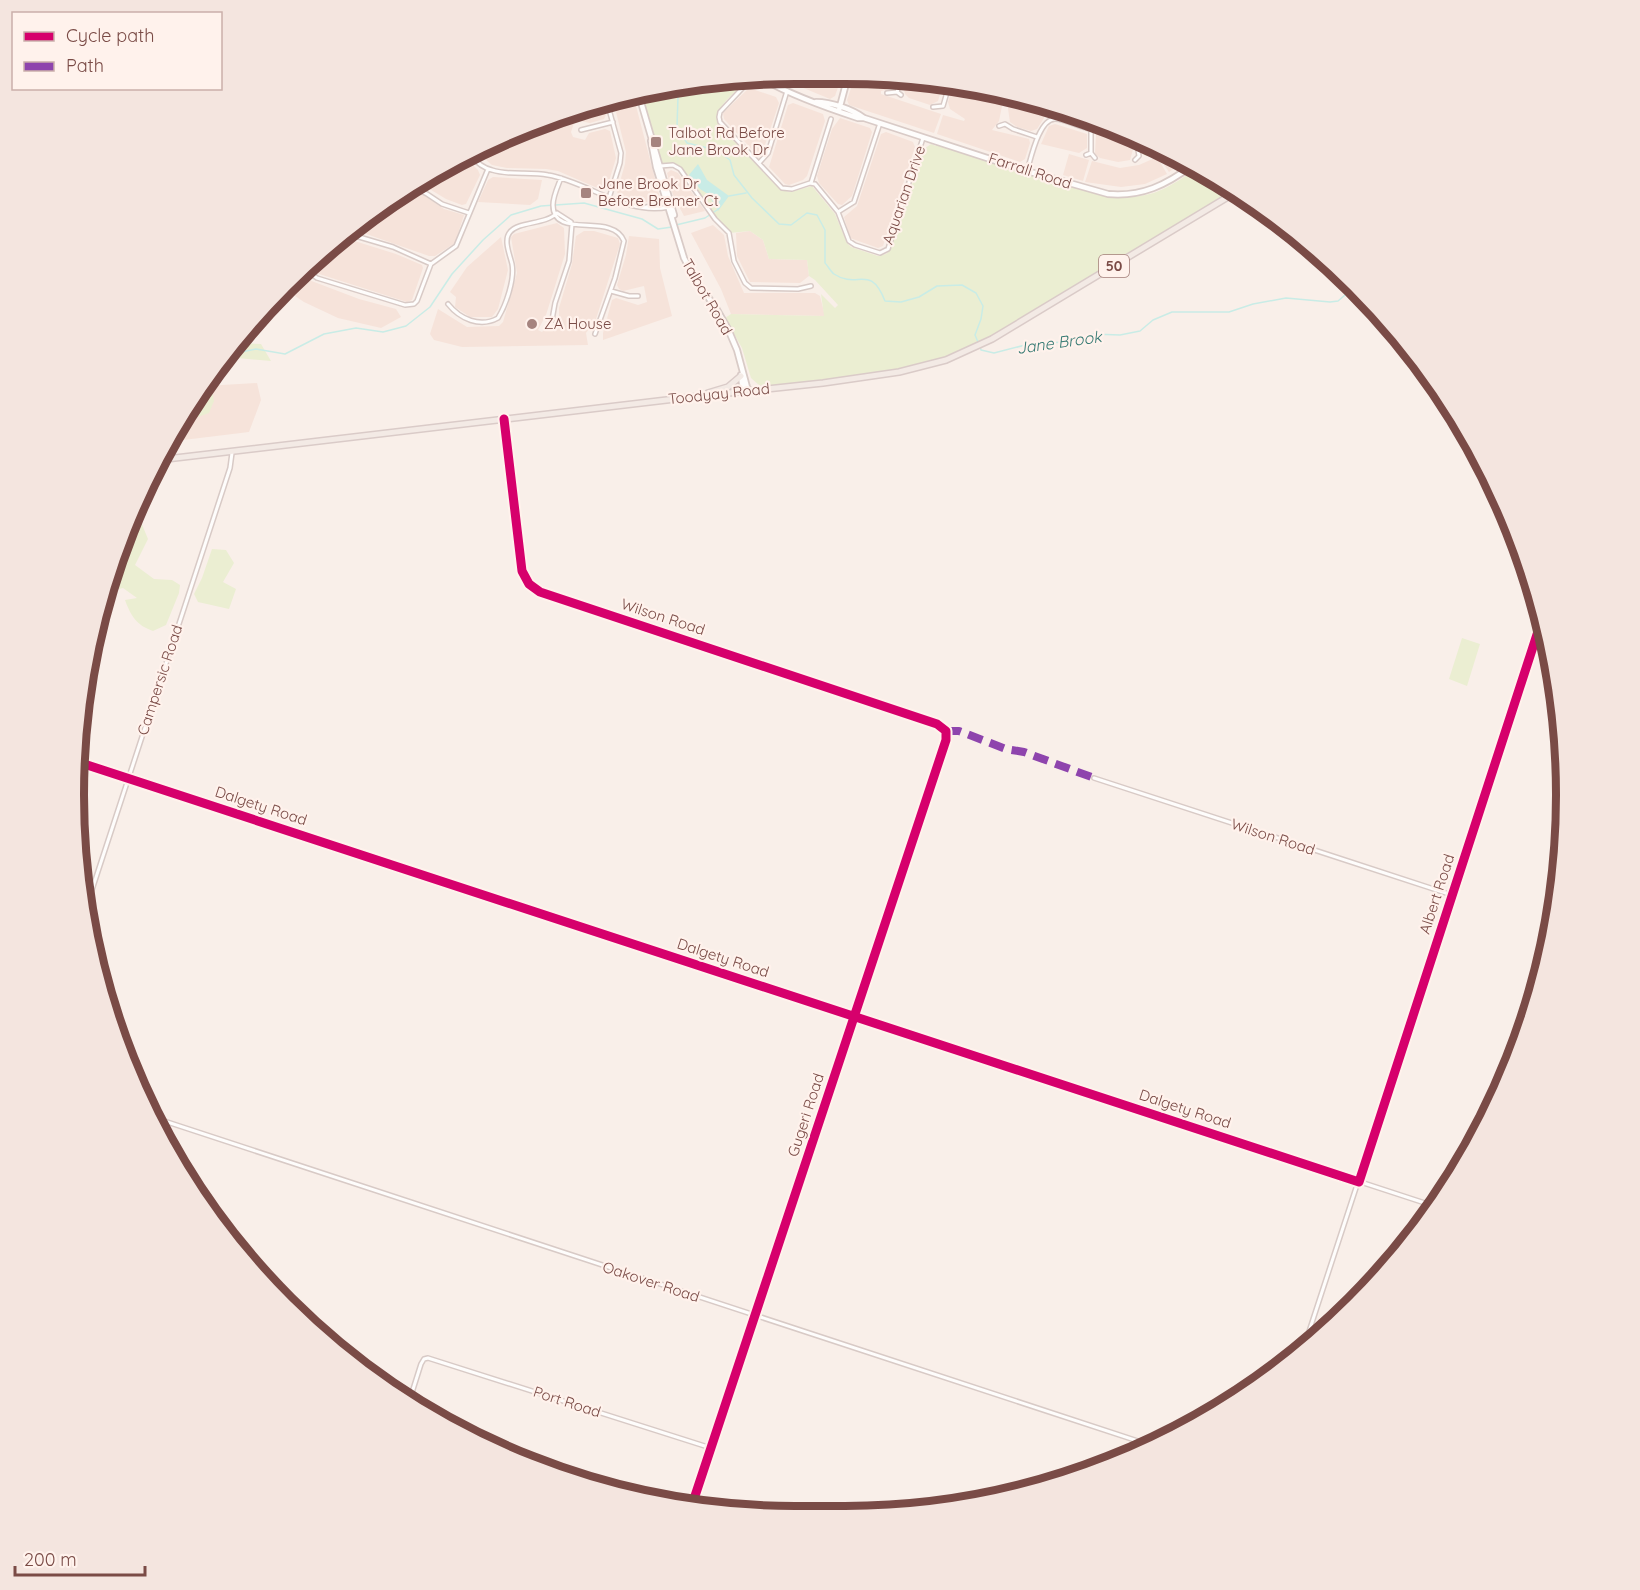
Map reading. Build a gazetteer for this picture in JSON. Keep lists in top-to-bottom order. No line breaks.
{"streets":{"main road":["Farrall Road","50","Talbot Road","Toodyay Road"],"street":["Aquarian Drive","Wilson Road","Campersic Road","Dalgety Road","Albert Road","Gugeri Road","Oakover Road","Port Road"]},"crossings":[["Farrall Road","Aquarian Drive"],["Talbot Road","Toodyay Road"],["Toodyay Road","Wilson Road"],["Toodyay Road","Campersic Road"],["Wilson Road","Albert Road"],["Wilson Road","Gugeri Road"],["Campersic Road","Dalgety Road"],["Dalgety Road","Albert Road"],["Dalgety Road","Gugeri Road"],["Gugeri Road","Oakover Road"],["Gugeri Road","Port Road"]],"water":["Jane Brook"],"places":{"transit":["Talbot Rd Before Jane Brook Dr","Jane Brook Dr Before Bremer Ct"],"other":["ZA House"]},"legend":["Cycle path","Path"],"scale_bar":"200 m"}
